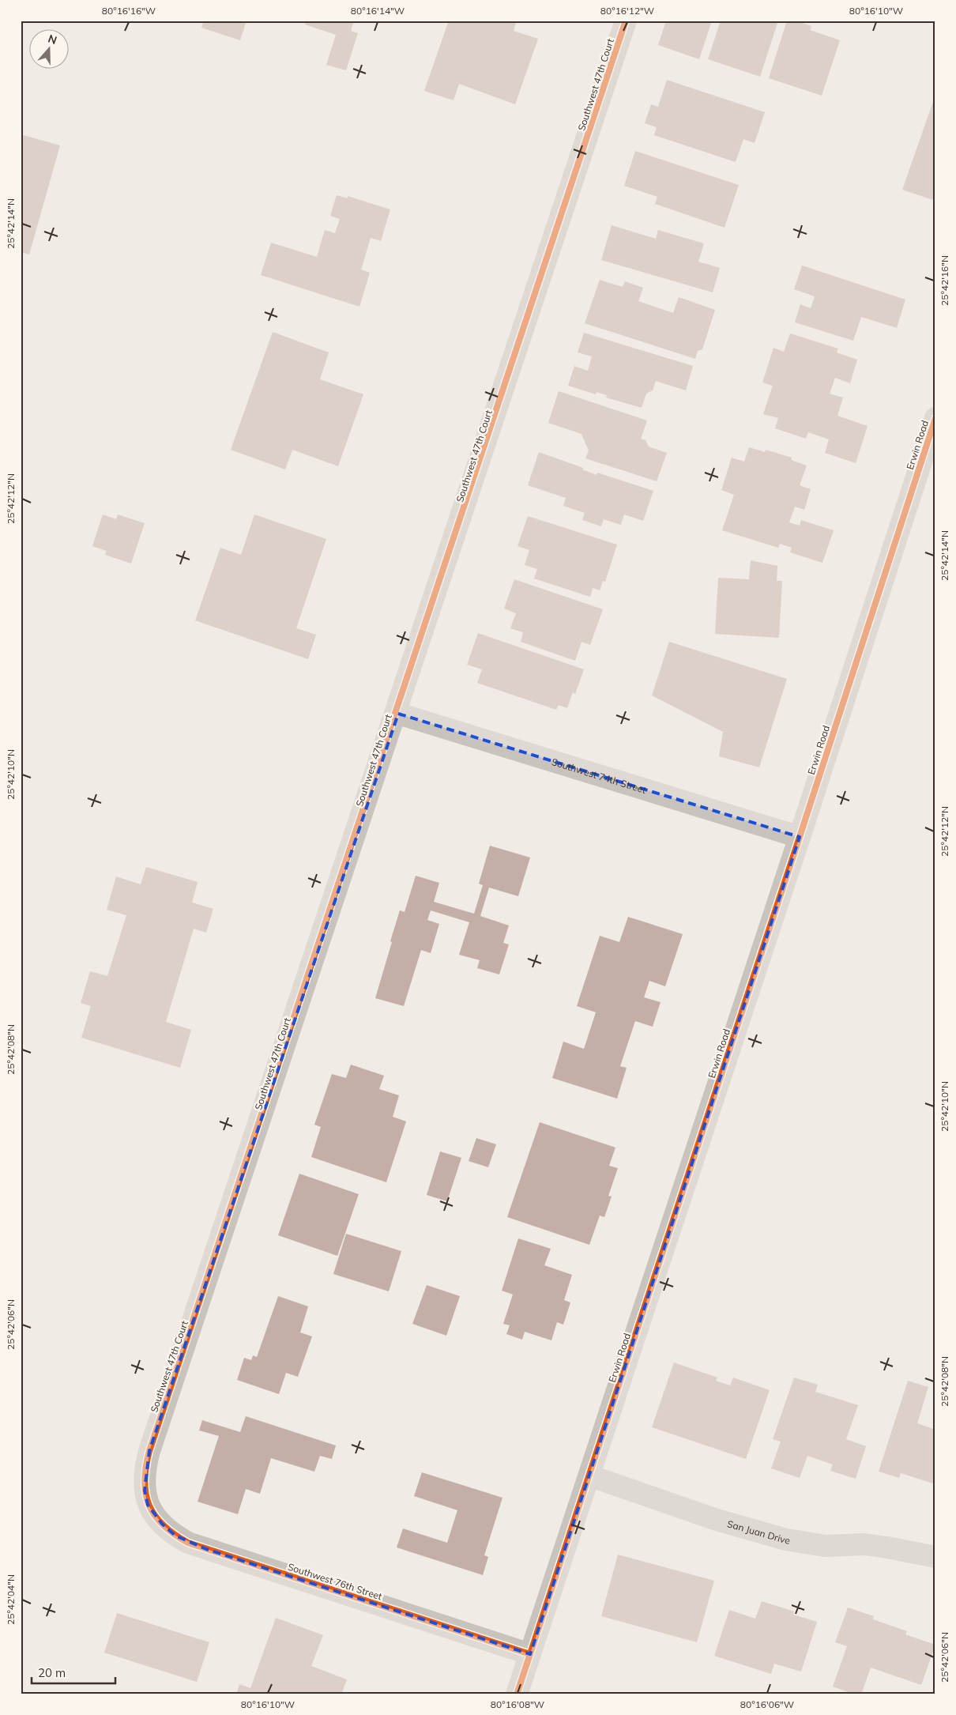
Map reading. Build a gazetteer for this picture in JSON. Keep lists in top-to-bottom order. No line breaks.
{"streets":{"street":["Southwest 47th Court","Erwin Road","Southwest 74th Street","San Juan Drive","Southwest 76th Street"]},"crossings":[["Southwest 47th Court","Southwest 74th Street"],["Southwest 47th Court","Southwest 76th Street"],["Erwin Road","Southwest 74th Street"],["Erwin Road","San Juan Drive"],["Erwin Road","Southwest 76th Street"]],"scale_bar":"20 m","north":"top","coordinates":["80°16'16\"W","80°16'14\"W","80°16'12\"W","80°16'10\"W","25°42'14\"N","25°42'16\"N","25°42'12\"N","25°42'10\"N","25°42'08\"N","25°42'06\"N","25°42'04\"N","80°16'08\"W","80°16'06\"W"]}
